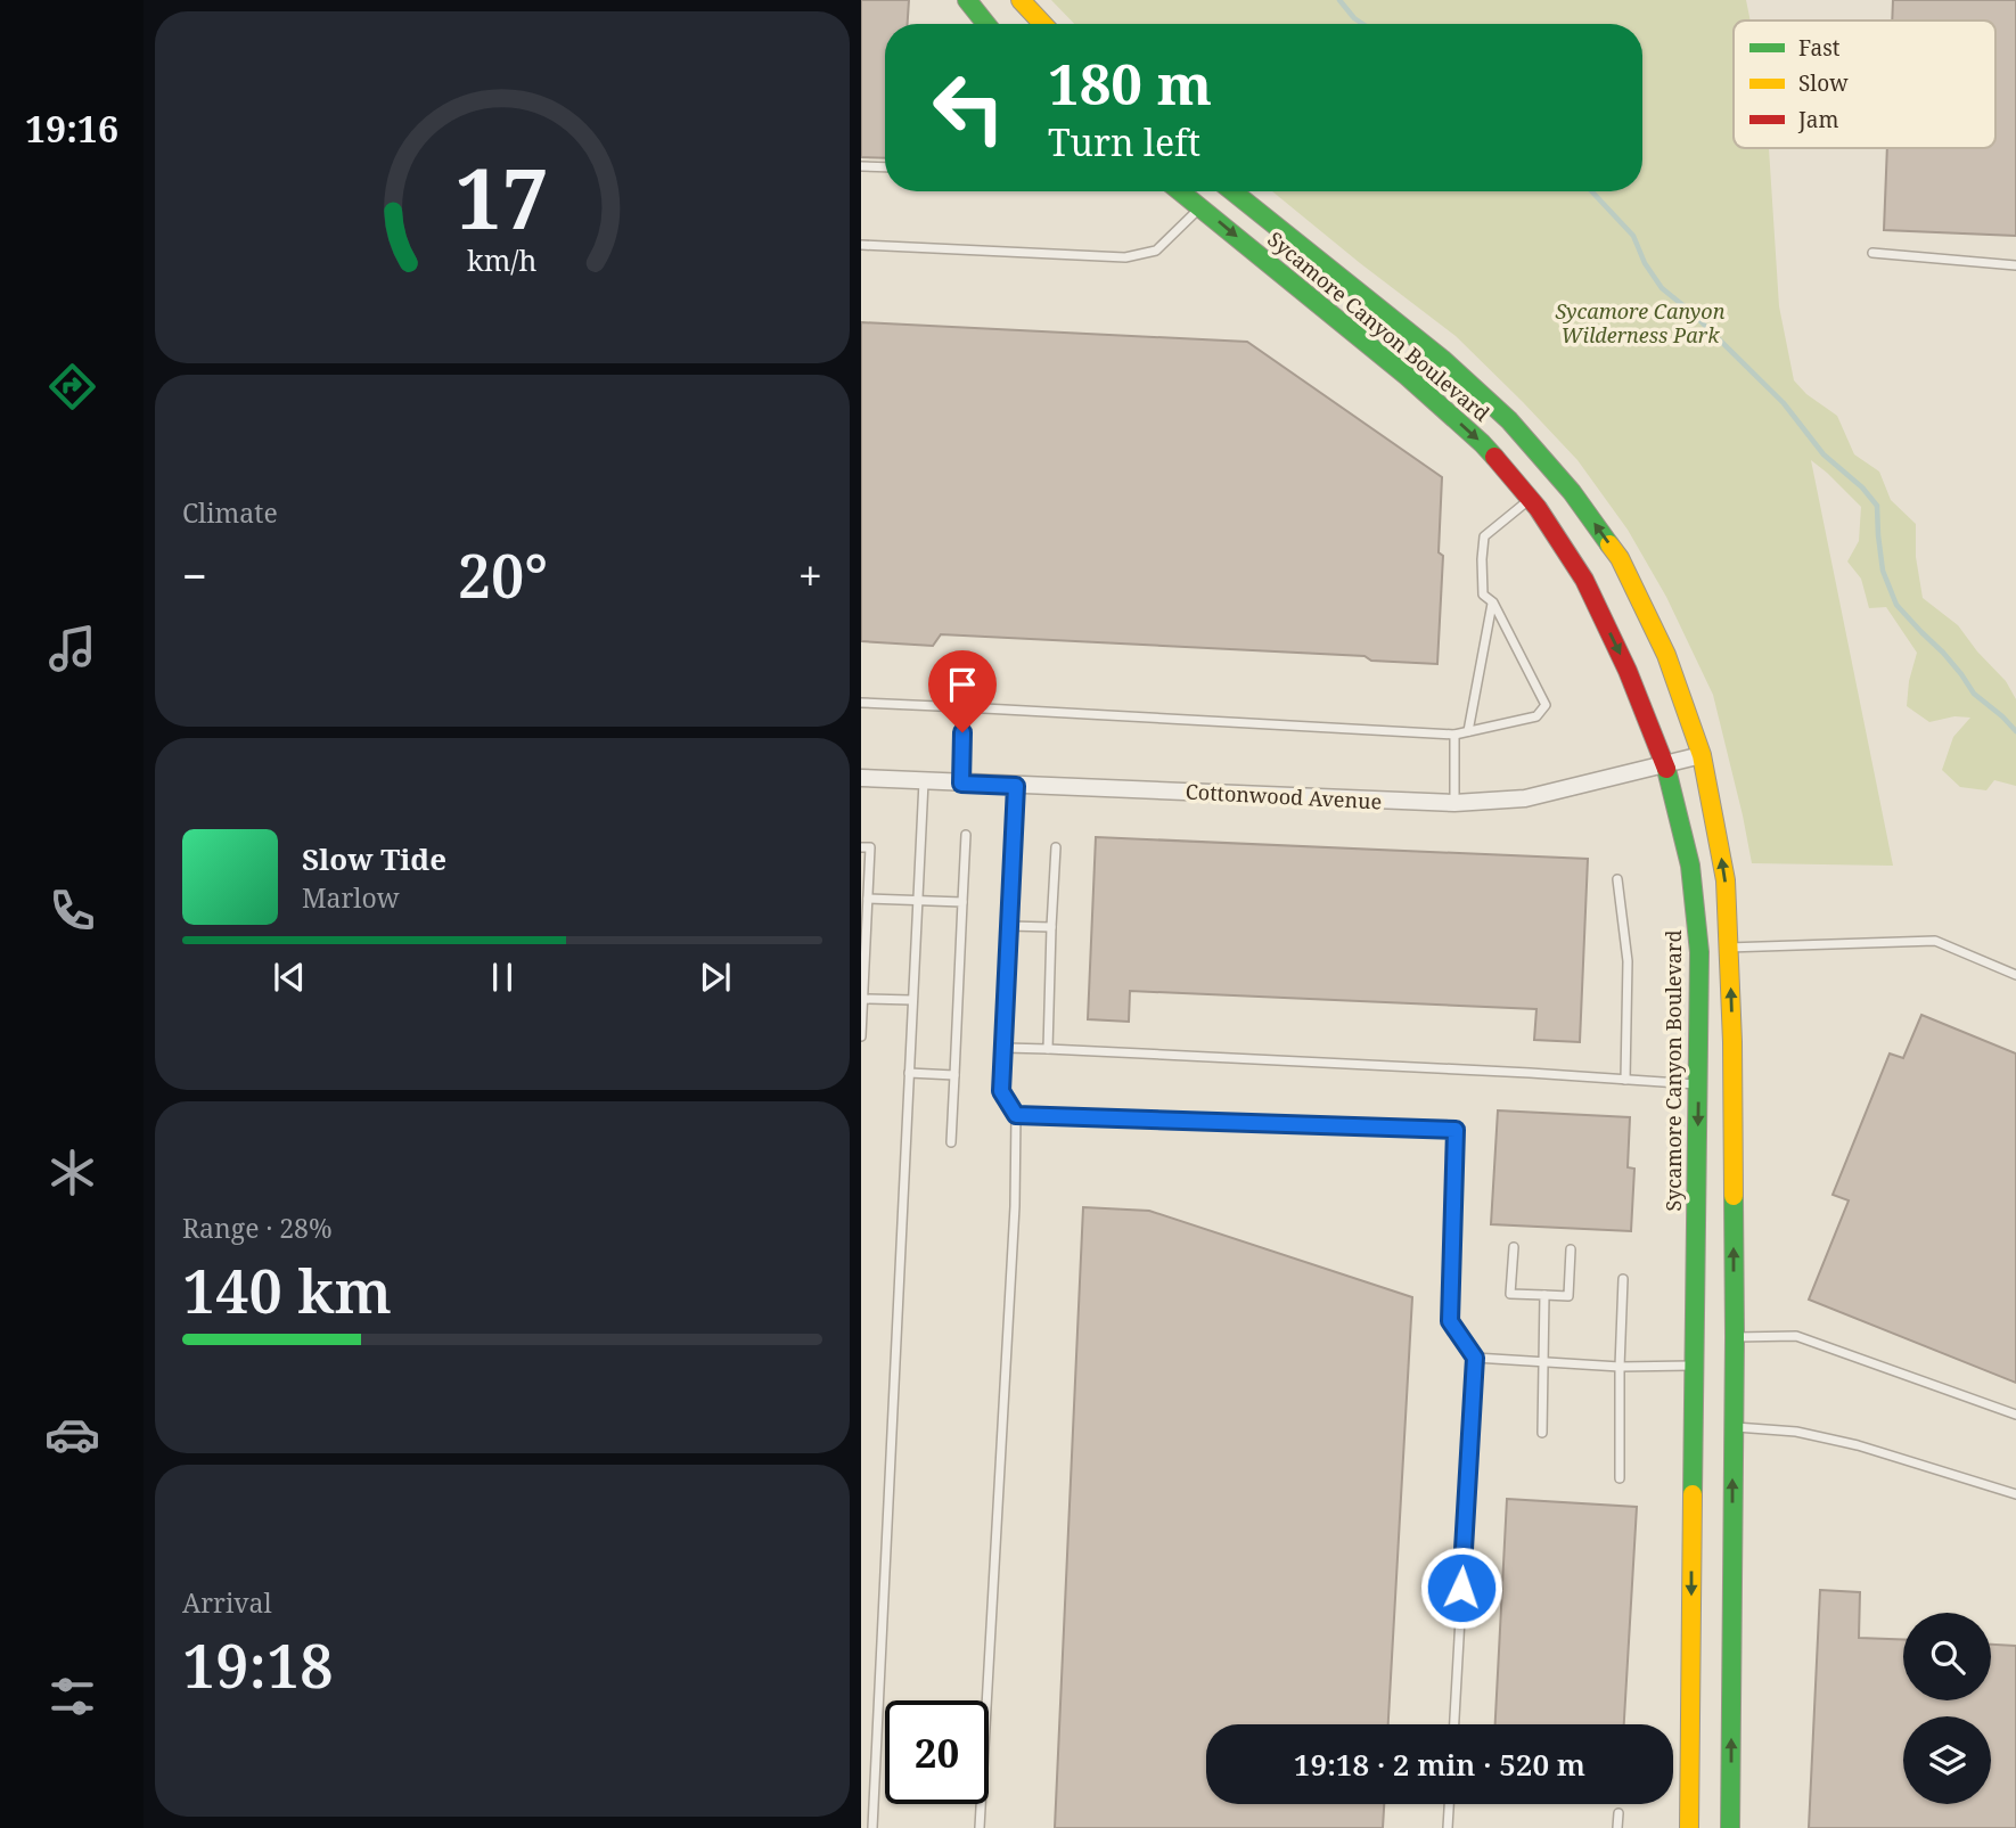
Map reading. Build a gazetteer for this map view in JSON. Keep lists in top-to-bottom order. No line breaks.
{"streets":{"main road":["Sycamore Canyon Boulevard"],"street":["Cottonwood Avenue"]},"crossings":[["Sycamore Canyon Boulevard","Cottonwood Avenue"]],"parks":["Sycamore Canyon Wilderness Park"],"legend":["Fast","Slow","Jam"],"page":{"tabs":"19:16","turn":["180 m","Turn left"],"tile":["Climate",["Range · 28%","140 km"],["Arrival","19:18"]],"heat":["−","20°","+"],"song":["Slow Tide","Marlow"],"limit":"20","trip":"19:18 · 2 min · 520 m","gauge":["17","km/h"]}}
